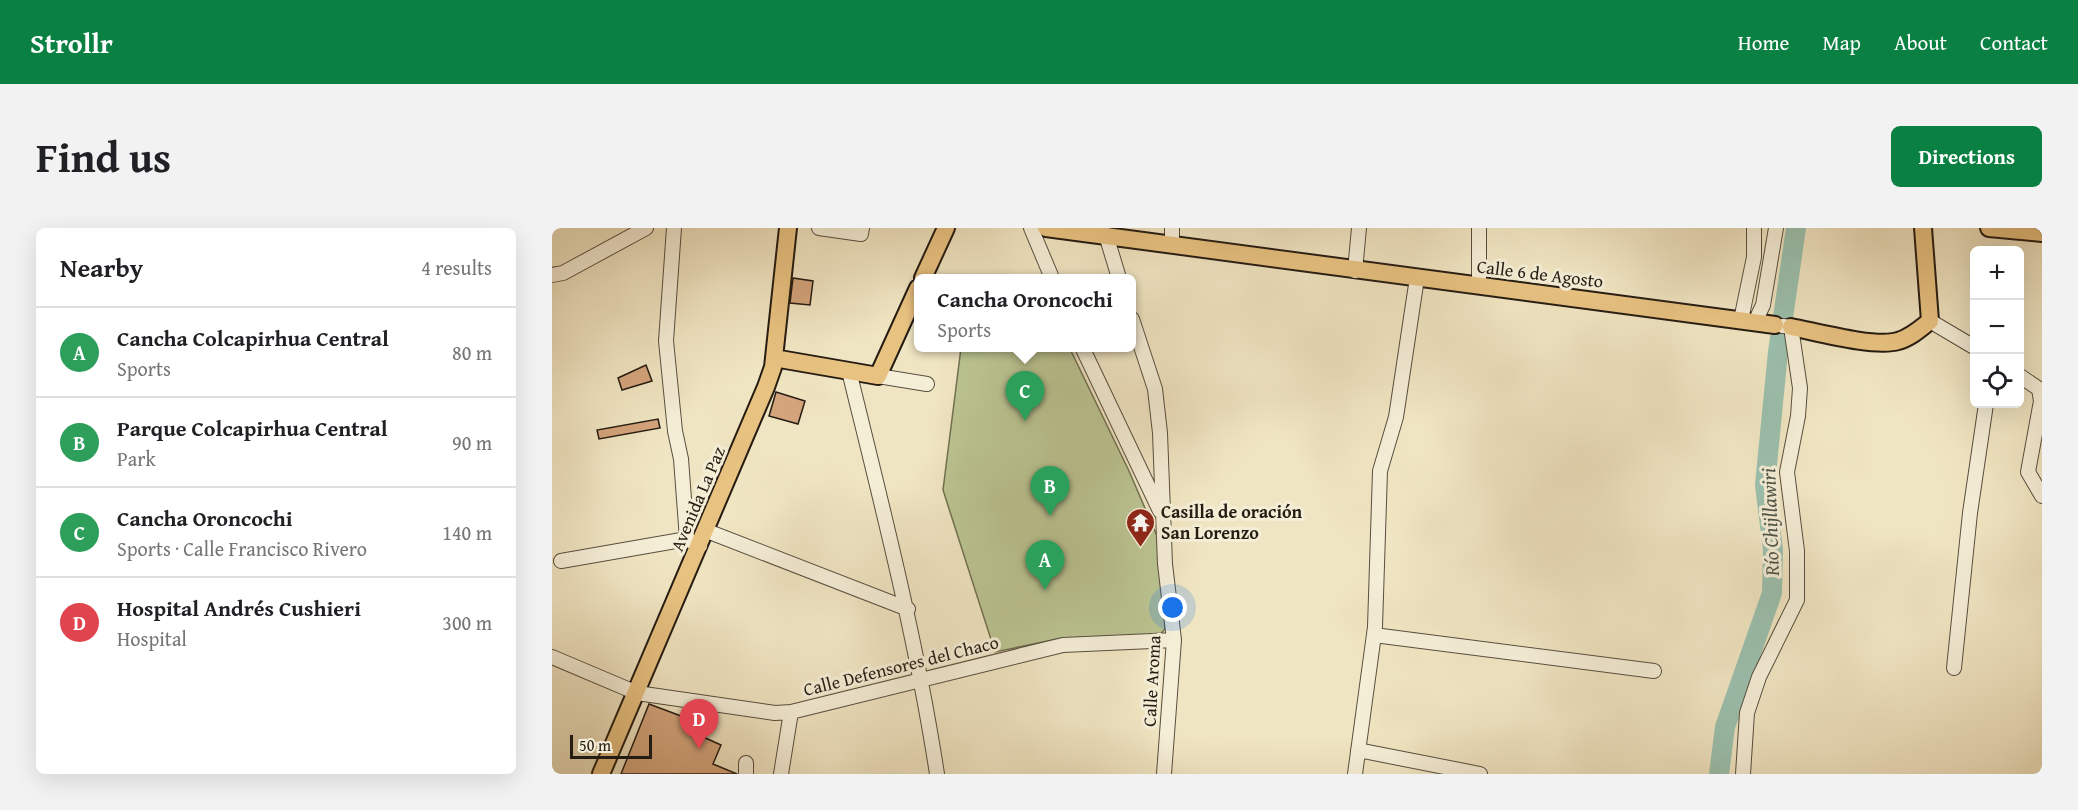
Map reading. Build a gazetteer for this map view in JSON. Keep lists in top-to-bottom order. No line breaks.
{"streets":{"main road":["Calle 6 de Agosto","Avenida La Paz"],"street":["Calle Defensores del Chaco","Calle Aroma"]},"crossings":[["Avenida La Paz","Calle Defensores del Chaco"],["Calle Defensores del Chaco","Calle Aroma"]],"water":["Río Chijllawiri"],"places":{"temple":["Casilla de oración San Lorenzo"]},"scale_bar":"50 m","page":{"header":"Strollr","nav":["Home","Map","About","Contact"],"title":"Find us","buttons":"Directions","heading":["Nearby","4 results"],"map_buttons":["+","−"],"popup":["Cancha Oroncochi","Sports"],"list":[{"mark":"A","name":"Cancha Colcapirhua Central","note":"Sports","value":"80 m"},{"mark":"B","name":"Parque Colcapirhua Central","note":"Park","value":"90 m"},{"mark":"C","name":"Cancha Oroncochi","note":"Sports · Calle Francisco Rivero","value":"140 m"},{"mark":"D","name":"Hospital Andrés Cushieri","note":"Hospital","value":"300 m"}],"pins":["C","B","A","D"],"scale":"50 m"}}
